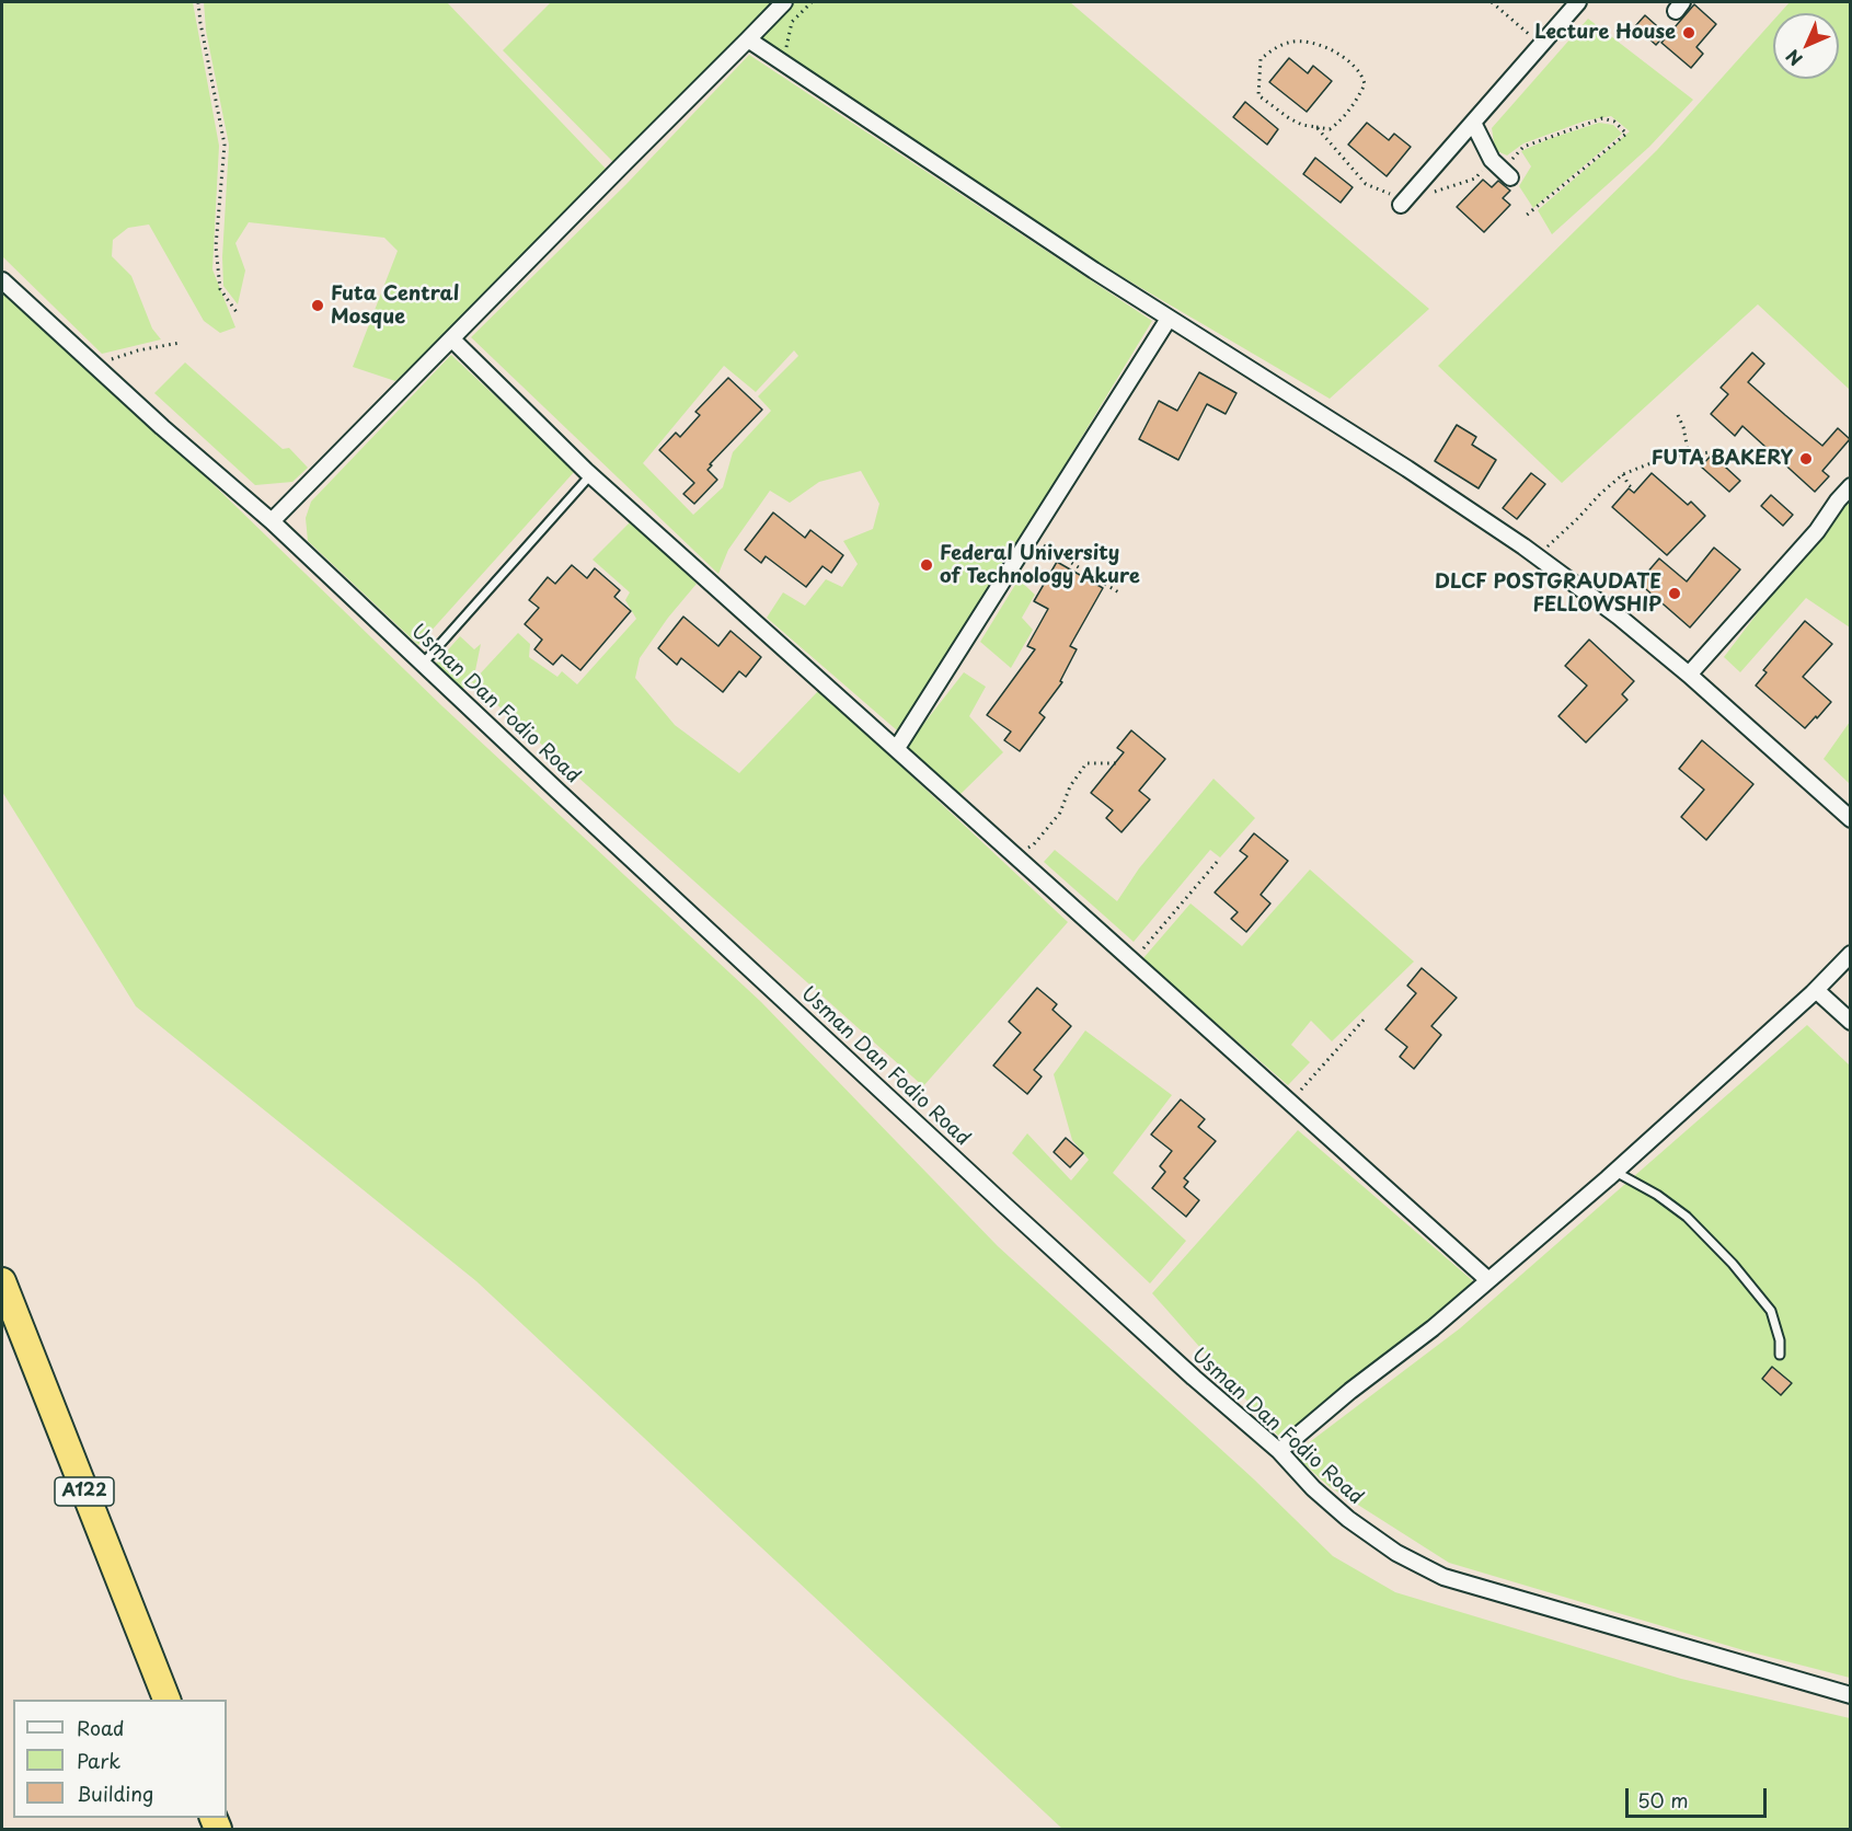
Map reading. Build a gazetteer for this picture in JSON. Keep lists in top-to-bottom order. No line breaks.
{"streets":{"highway":["A122"],"street":["Usman Dan Fodio Road"]},"places":["Lecture House","Futa Central Mosque","FUTA BAKERY","Federal University of Technology Akure","DLCF POSTGRAUDATE FELLOWSHIP"],"legend":["Road","Park","Building"],"scale_bar":"50 m","north":"bottom left"}
